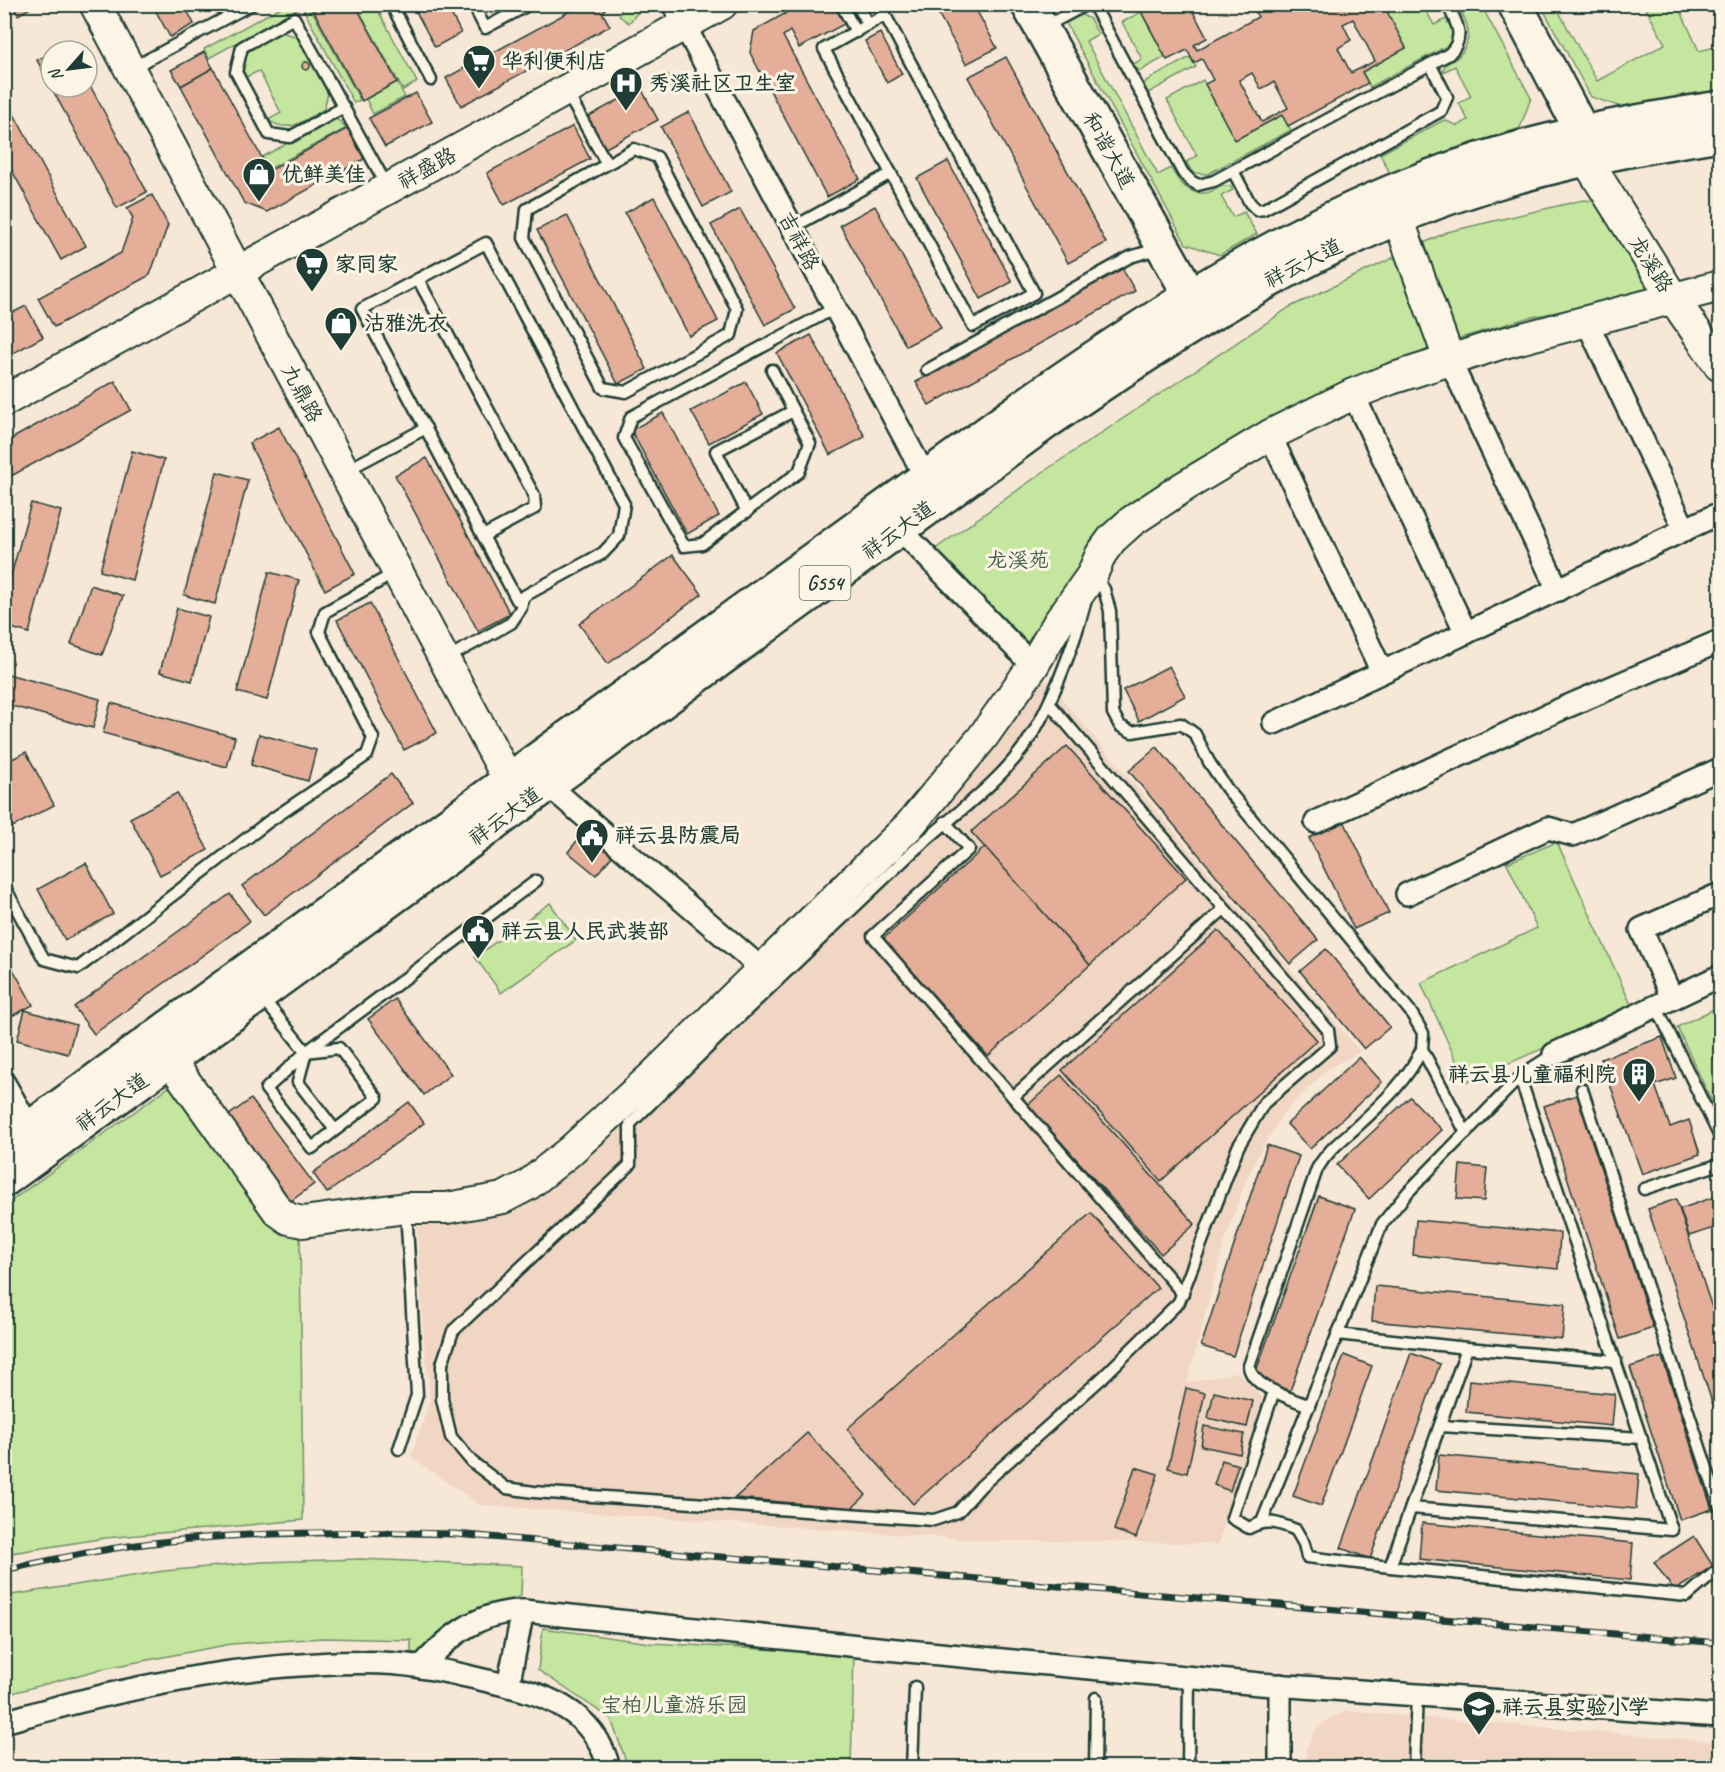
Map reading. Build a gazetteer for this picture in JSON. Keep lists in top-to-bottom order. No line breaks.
{"streets":{"main road":["和谐大道","祥云大道","G554"],"street":["祥盛路","吉祥路","龙溪路","九鼎路"]},"crossings":[["和谐大道","祥云大道"],["祥盛路","吉祥路"],["祥盛路","九鼎路"],["吉祥路","祥云大道"],["祥云大道","龙溪路"],["祥云大道","九鼎路"]],"parks":["龙溪苑","宝柏儿童游乐园"],"places":{"supermarket":["华利便利店","家同家"],"hospital":["秀溪社区卫生室"],"shop":["优鲜美佳","沽雅洗衣"],"public building":["祥云县防震局","祥云县人民武装部"],"building":["祥云县儿童福利院"],"school or university":["祥云县实验小学"]},"north":"bottom left"}
